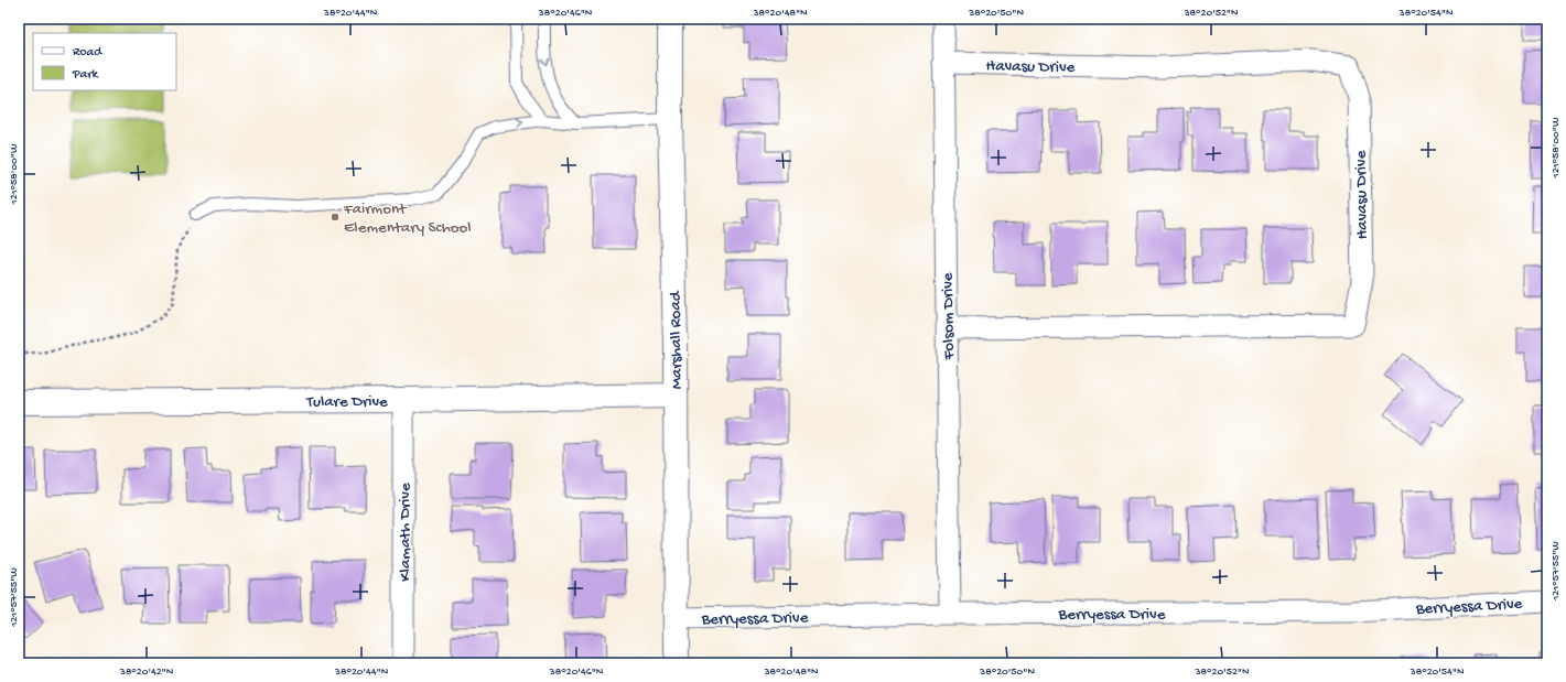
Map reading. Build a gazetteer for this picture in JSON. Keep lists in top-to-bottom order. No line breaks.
{"streets":{"street":["Havasu Drive","Folsom Drive","Marshall Road","Tulare Drive","Klamath Drive","Berryessa Drive"]},"crossings":[["Havasu Drive","Folsom Drive"],["Folsom Drive","Berryessa Drive"],["Marshall Road","Tulare Drive"],["Marshall Road","Berryessa Drive"],["Tulare Drive","Klamath Drive"]],"places":["Fairmont Elementary School"],"legend":["Road","Park"],"coordinates":["38°20'44\"N","38°20'46\"N","38°20'48\"N","38°20'50\"N","38°20'52\"N","38°20'54\"N","121°58'00\"W","121°57'55\"W","38°20'42\"N"]}
